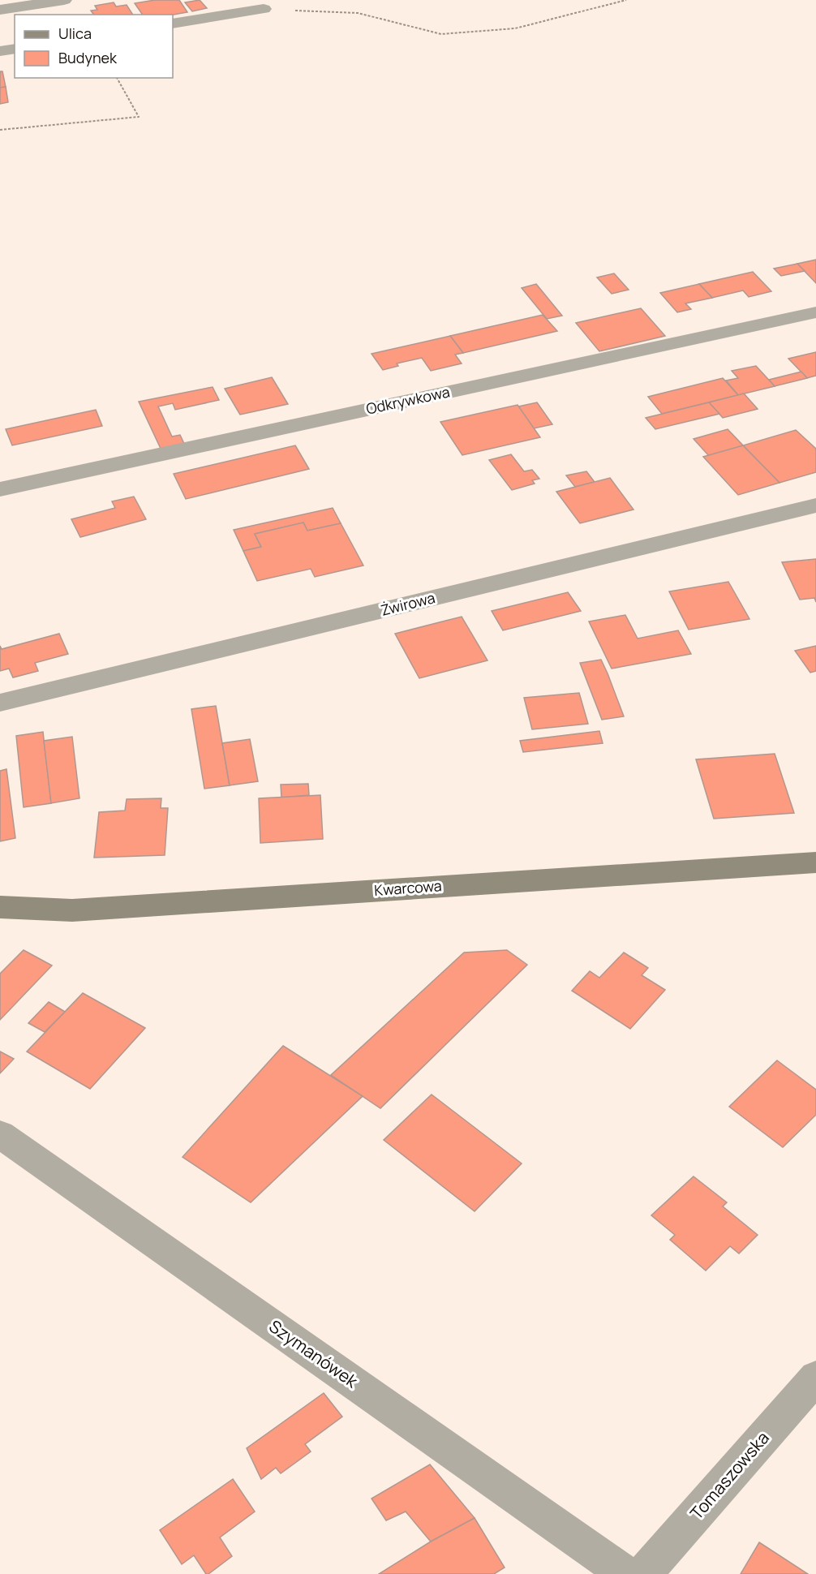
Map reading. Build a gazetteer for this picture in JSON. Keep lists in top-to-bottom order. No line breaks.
{"streets":{"street":["Odkrywkowa","Żwirowa","Kwarcowa","Szymanówek","Tomaszowska"]},"legend":["Ulica","Budynek"]}
